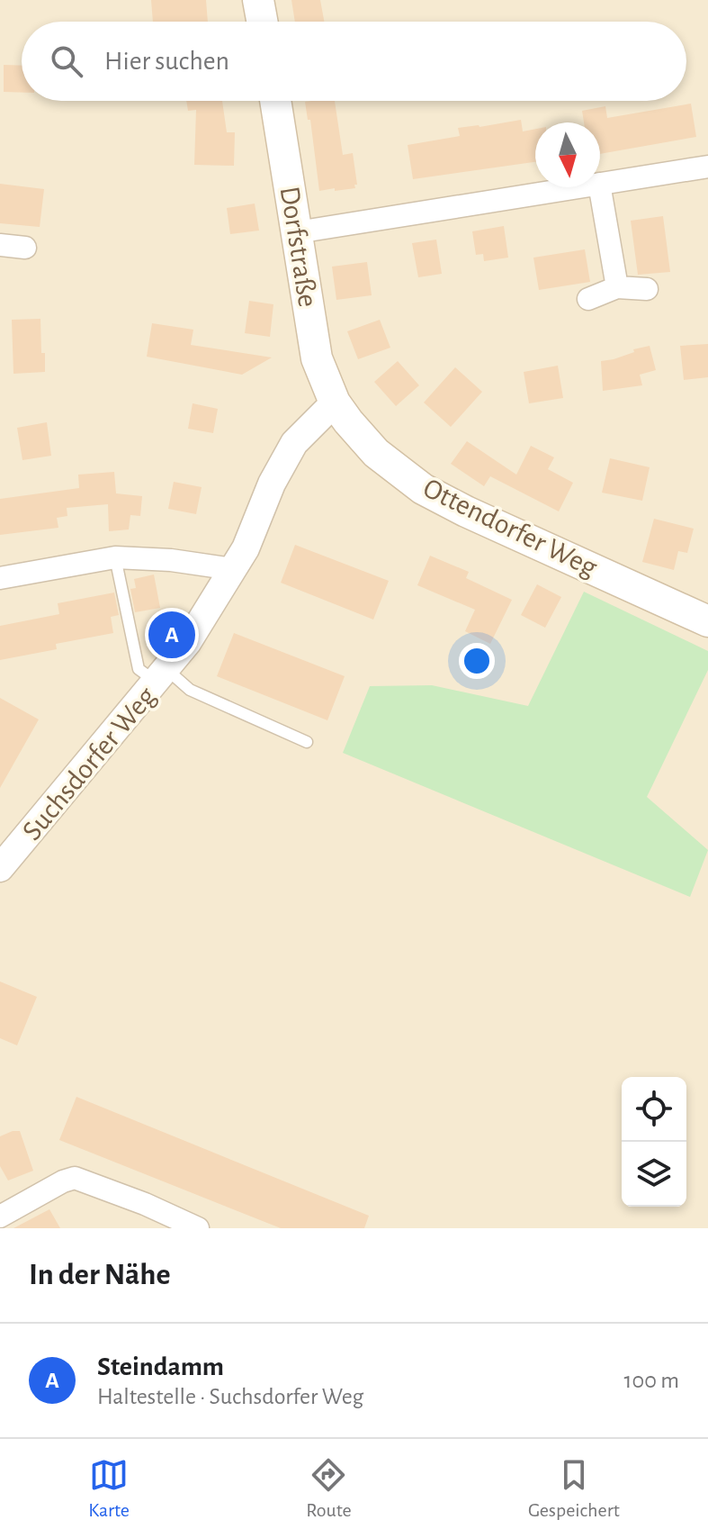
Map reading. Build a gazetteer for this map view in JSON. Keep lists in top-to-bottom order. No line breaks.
{"streets":{"main road":["Dorfstraße","Ottendorfer Weg"],"street":["Suchsdorfer Weg"]},"crossings":[["Dorfstraße","Ottendorfer Weg"],["Dorfstraße","Suchsdorfer Weg"],["Ottendorfer Weg","Suchsdorfer Weg"]],"north":"bottom","page":{"search":"Hier suchen","pins":"A","heading":"In der Nähe","list":[{"mark":"A","name":"Steindamm","note":"Haltestelle · Suchsdorfer Weg","value":"100 m"}],"nav":["Karte","Route","Gespeichert"]}}
